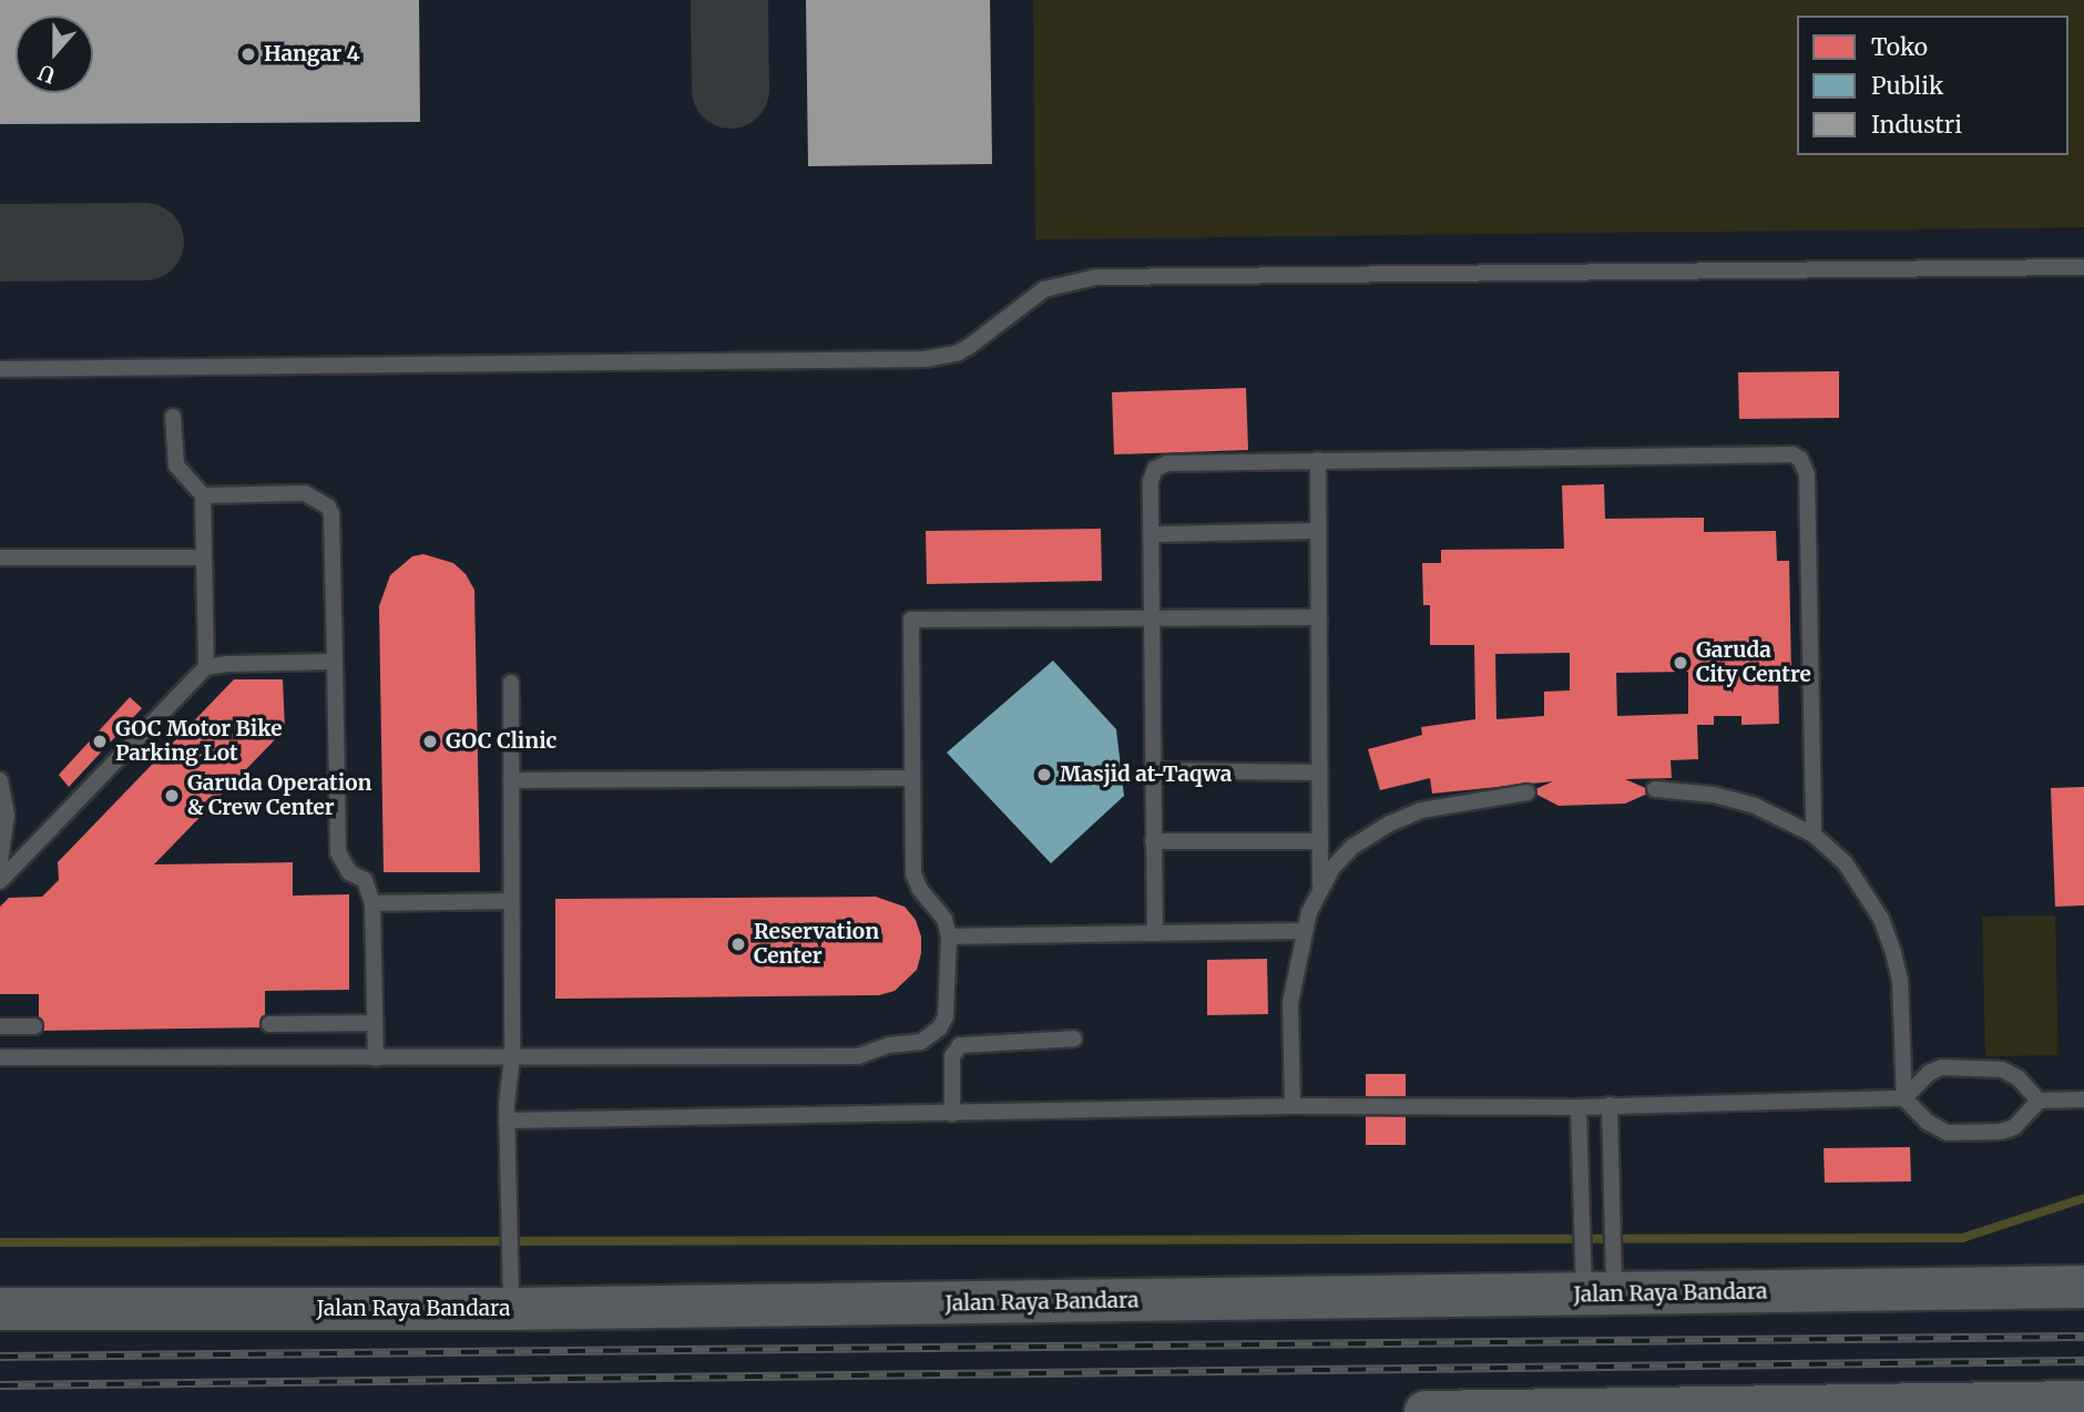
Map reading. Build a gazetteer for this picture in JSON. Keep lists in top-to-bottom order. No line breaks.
{"streets":{"street":["Jalan Raya Bandara"]},"places":["Hangar 4","Garuda City Centre","GOC Motor Bike Parking Lot","GOC Clinic","Masjid at-Taqwa","Garuda Operation & Crew Center","Reservation Center"],"legend":["Toko","Publik","Industri"],"north":"bottom"}
